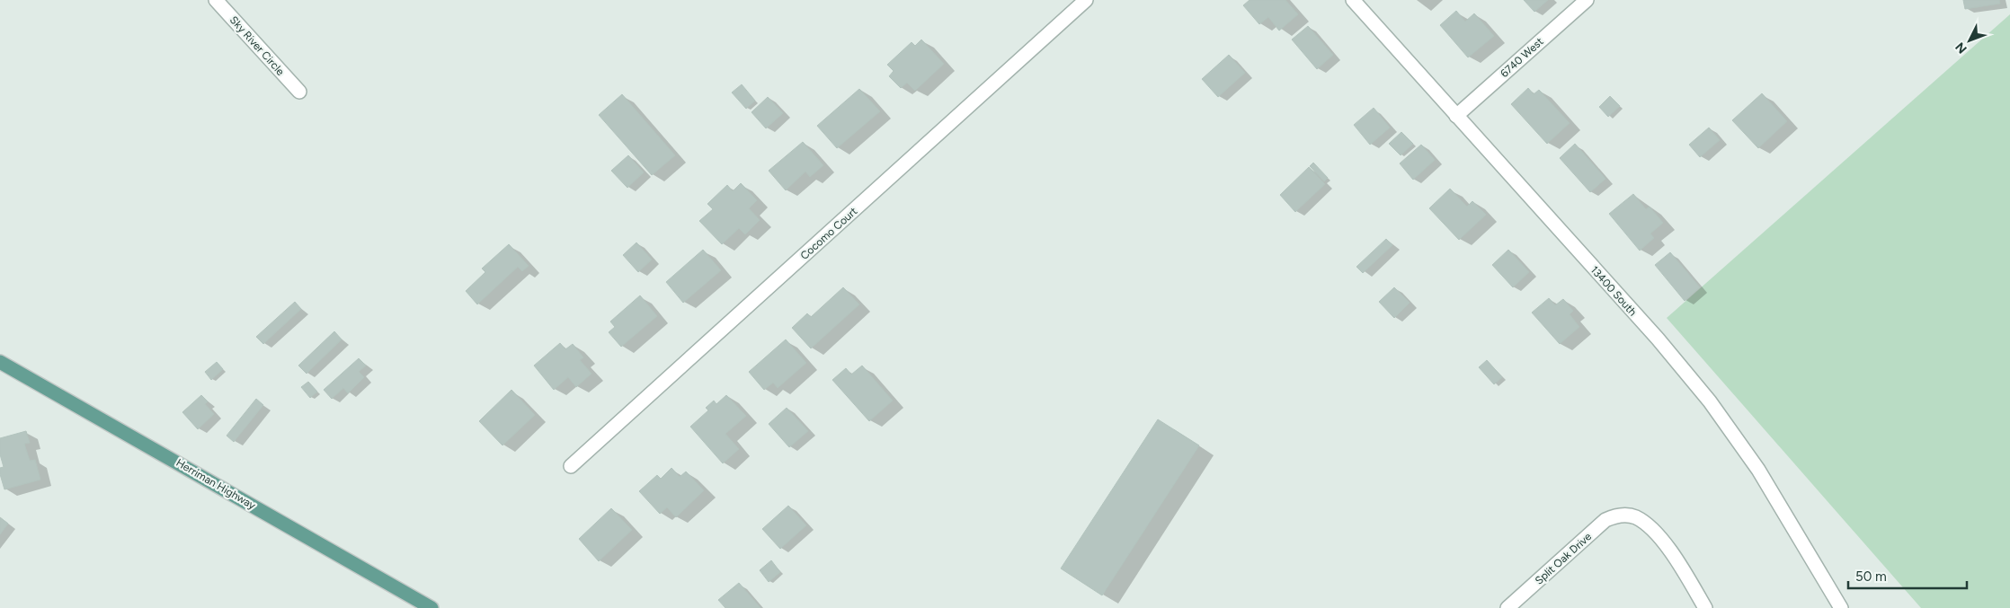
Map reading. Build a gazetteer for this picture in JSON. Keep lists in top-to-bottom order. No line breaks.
{"streets":{"main road":["Herriman Highway"],"street":["Sky River Circle","6740 West","Cocomo Court","13400 South","Split Oak Drive"]},"crossings":[["6740 West","13400 South"]],"scale_bar":"50 m","north":"bottom left"}
